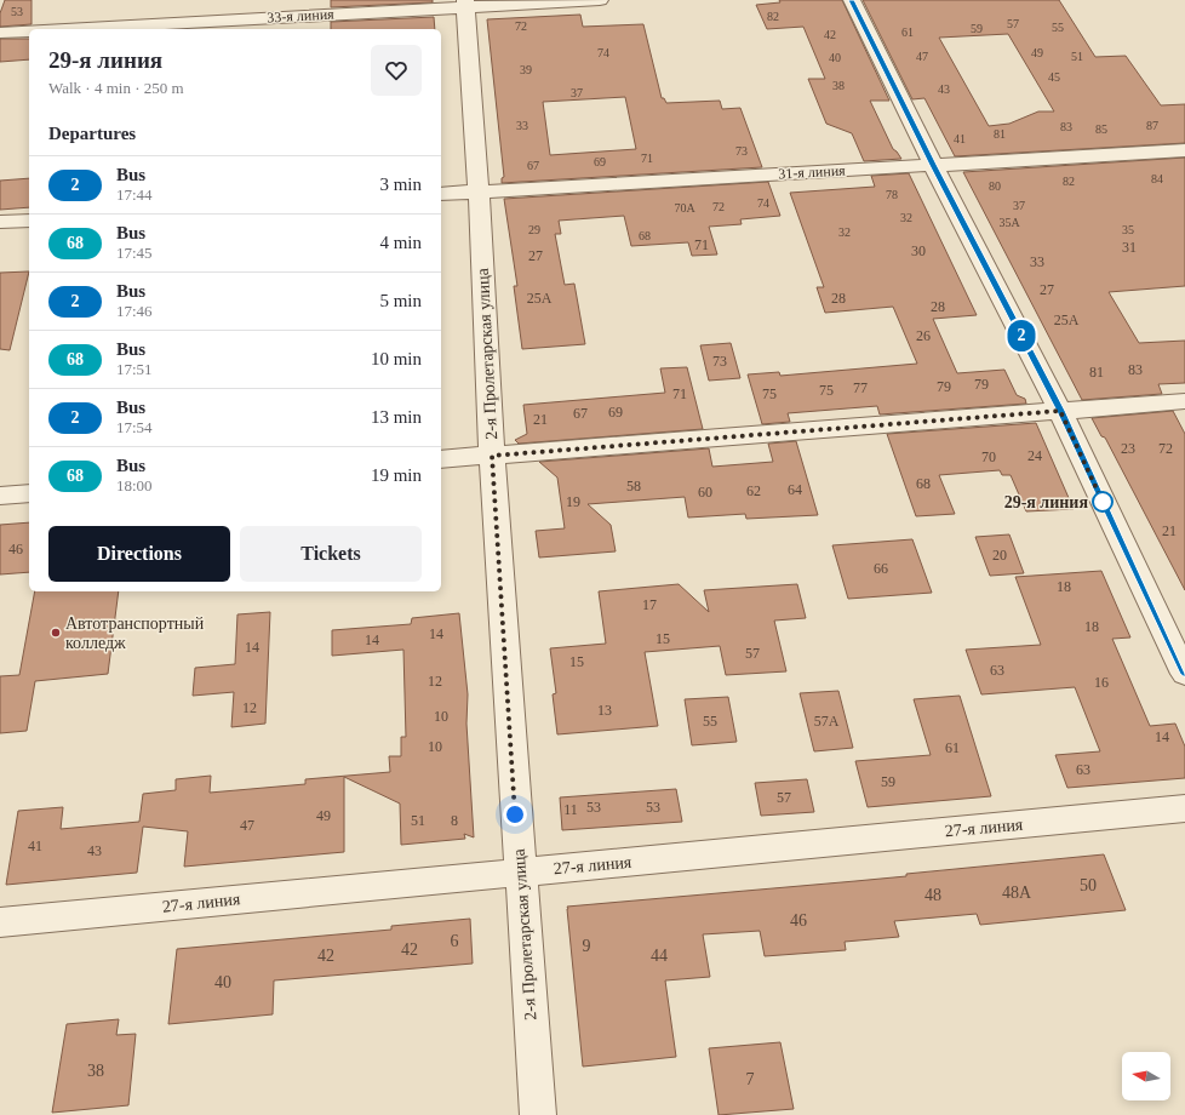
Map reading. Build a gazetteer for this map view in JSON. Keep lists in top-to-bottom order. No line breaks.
{"streets":{"street":["33-я линия","31-я линия","2-я Пролетарская улица","27-я линия"]},"crossings":[["33-я линия","2-я Пролетарская улица"],["31-я линия","2-я Пролетарская улица"],["2-я Пролетарская улица","27-я линия"]],"places":["29-я линия","Автотранспортный колледж"],"lines":["bus line 2"],"house_numbers":["53","82","57","72","55","59","61","42","74","49","47","51","40","39","45","38","43","37","33","87","83","85","81","41","73","71","69","67","84","82","80","78","74","37","72","70А","32","35А","29","35","32","68","71","31","30","27","33","27","25А","28","28","25А","26","73","83","81","79","79","77","75","71","75","69","67","21","23","72","24","70","68","58","64","62","60","19","21","46","20","66","18","17","18","14","15","14","14","57","15","63","12","16","12","13","10","55","57А","14","10","61","63","59","57","53","53","11","49","51","8","47","41","43","50","48А","48","46","6","9","42","42","44","40","38","7"],"north":"left","page":{"on_map":"2","heading":[["29-я линия","Walk · 4 min · 250 m"],"Departures"],"list":[{"mark":"2","name":"Bus","note":"17:44","value":"3 min"},{"mark":"68","name":"Bus","note":"17:45","value":"4 min"},{"mark":"2","name":"Bus","note":"17:46","value":"5 min"},{"mark":"68","name":"Bus","note":"17:51","value":"10 min"},{"mark":"2","name":"Bus","note":"17:54","value":"13 min"},{"mark":"68","name":"Bus","note":"18:00","value":"19 min"}],"buttons":["Directions","Tickets"]}}
